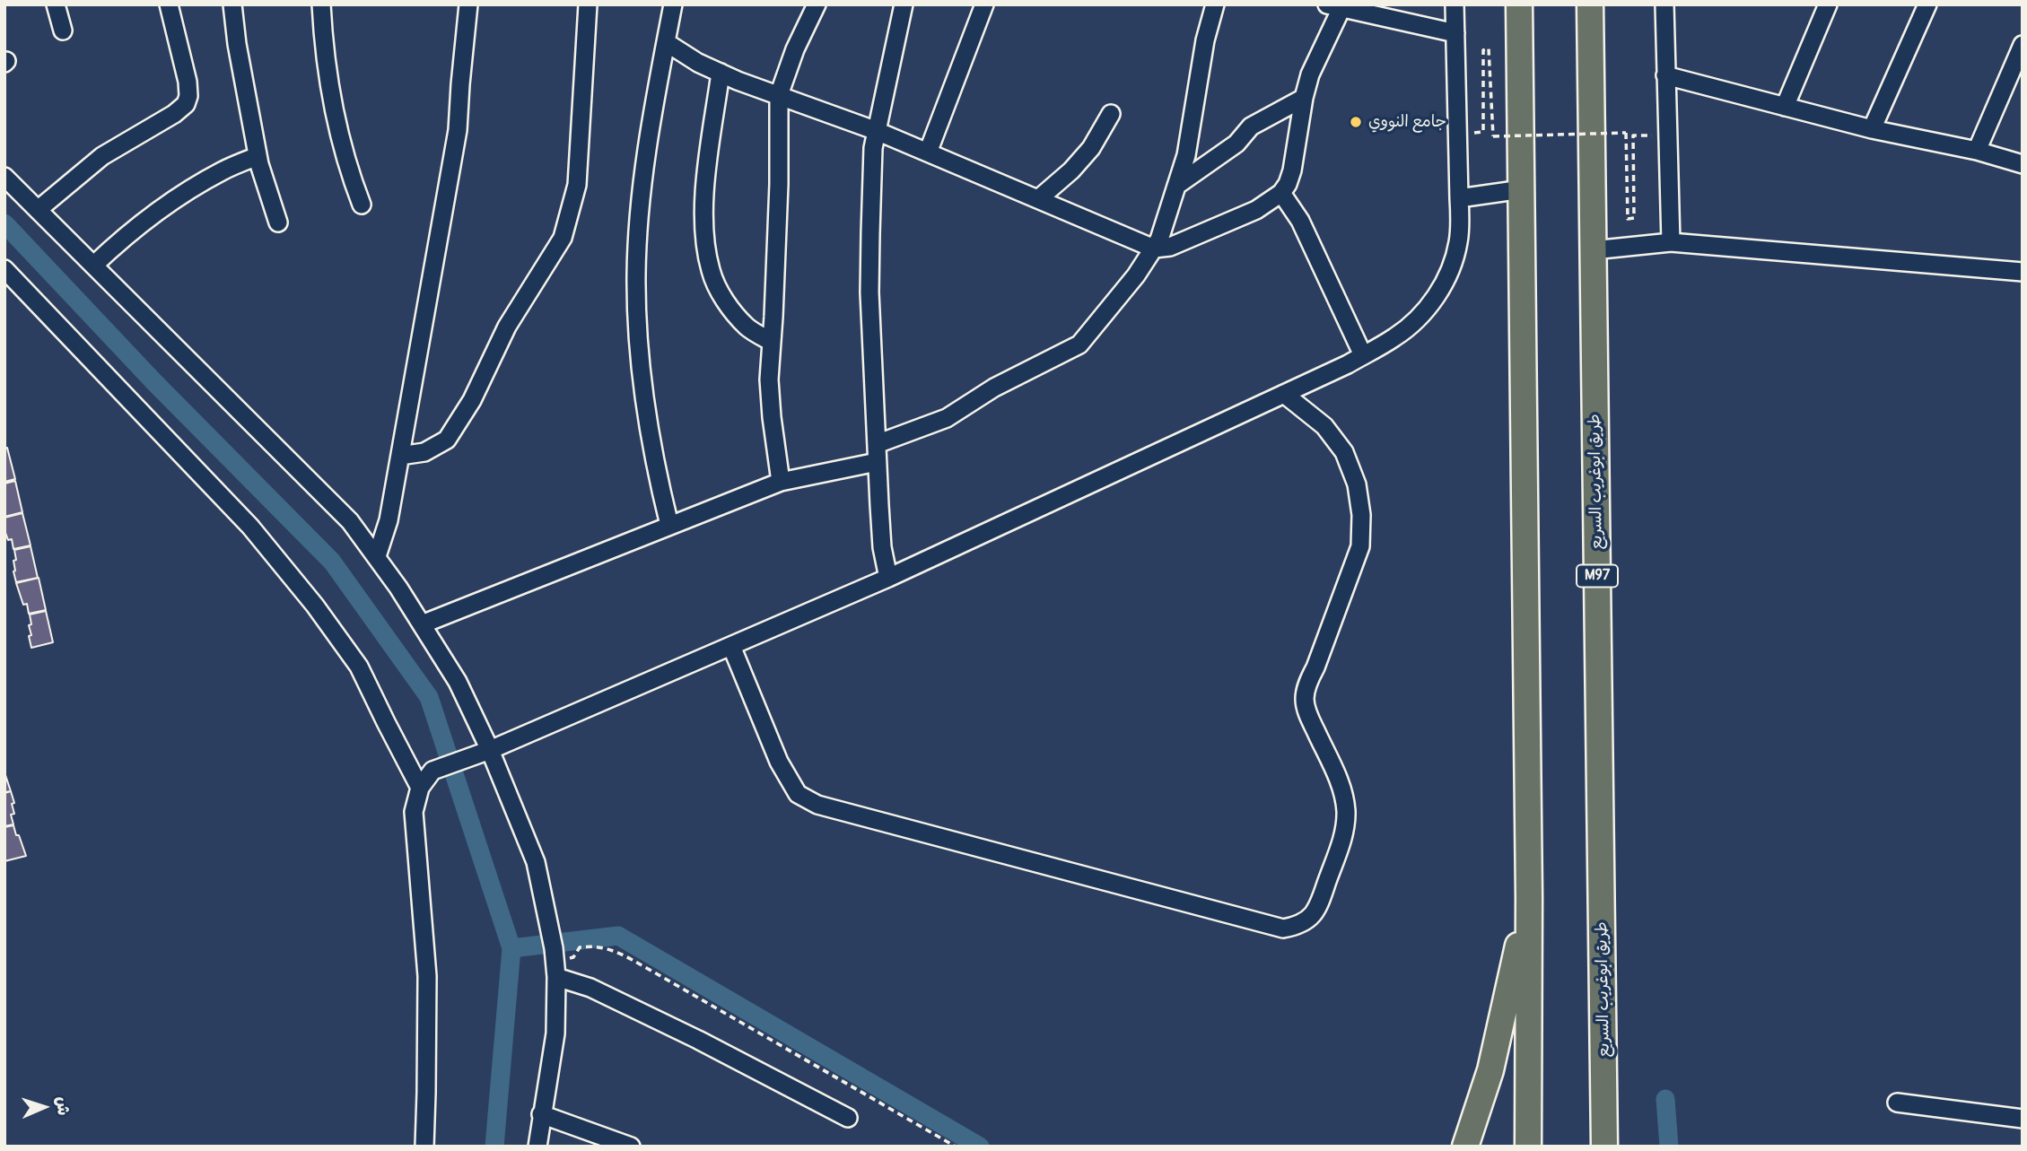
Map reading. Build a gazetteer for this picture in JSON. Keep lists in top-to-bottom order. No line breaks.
{"streets":{"highway":["طريق ابوغريب السريع","M97"]},"places":["جامع النووي"],"north":"right"}
